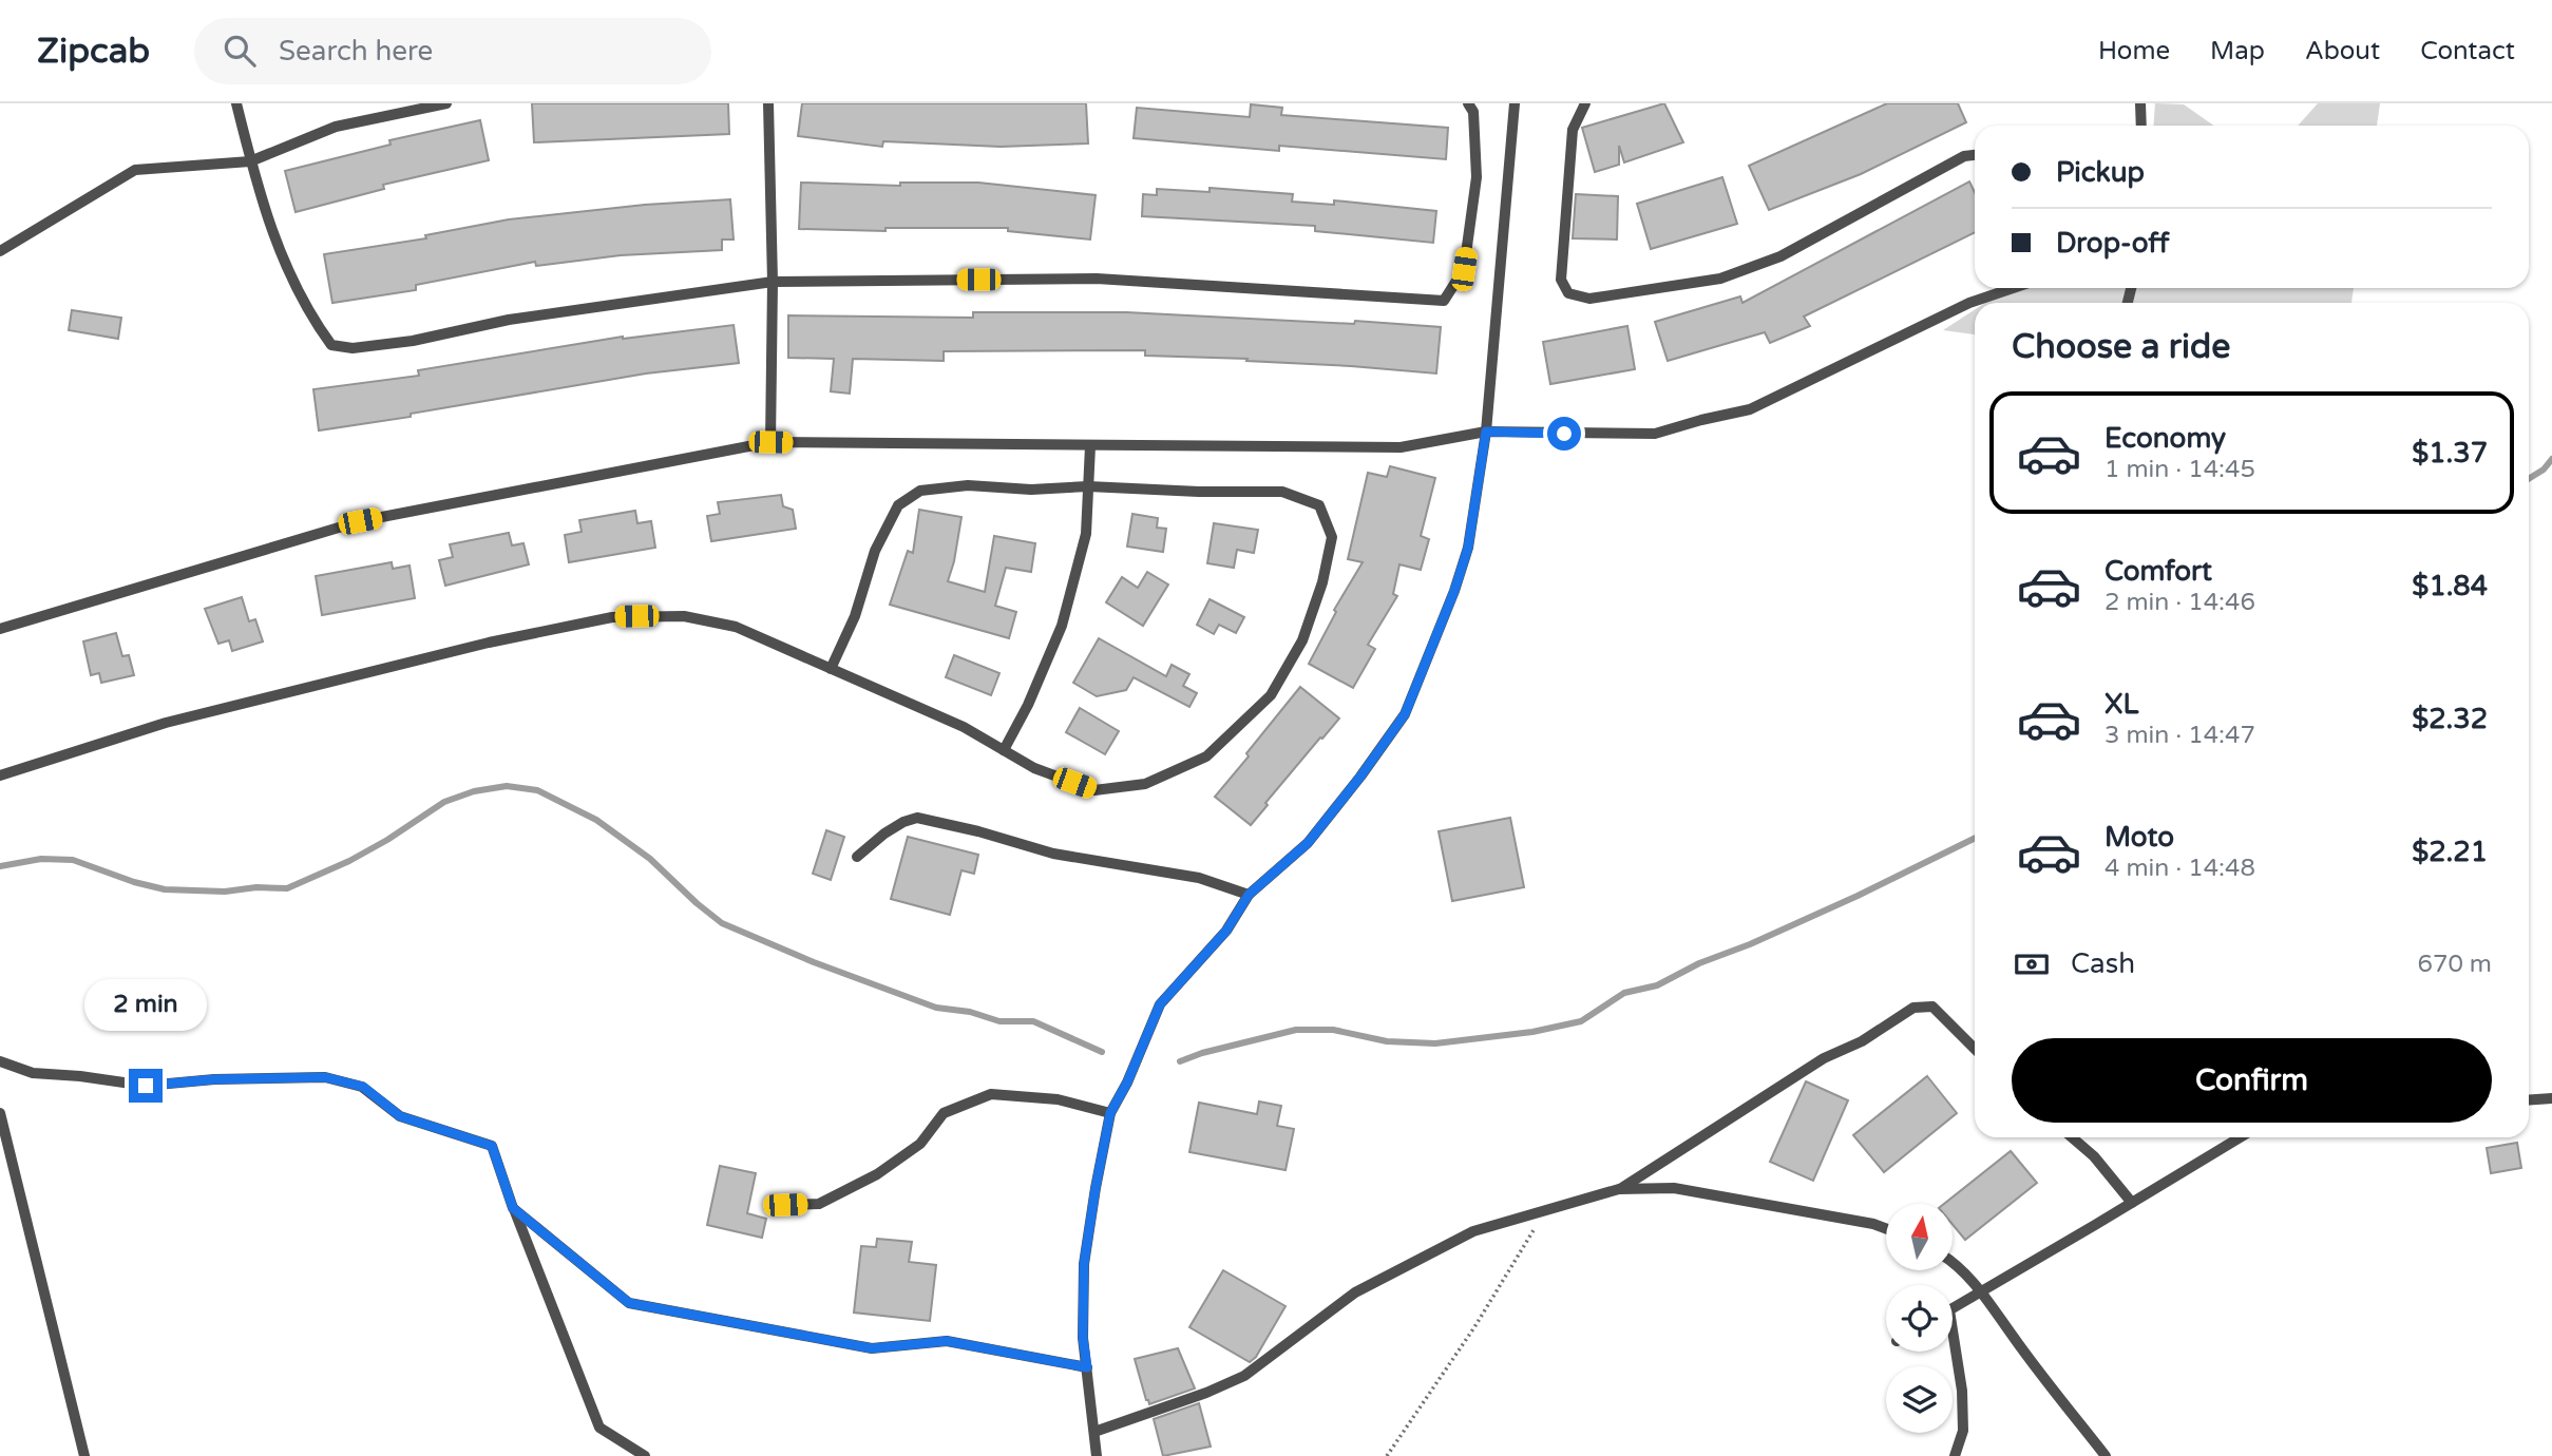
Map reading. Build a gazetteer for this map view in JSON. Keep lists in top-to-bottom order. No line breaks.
{"north":"top","page":{"header":"Zipcab","search":"Search here","nav":["Home","Map","About","Contact"],"banner":["Pickup","Drop-off"],"heading":"Choose a ride","list":[{"name":"Economy","note":"1 min · 14:45","value":"$1.37"},{"name":"Comfort","note":"2 min · 14:46","value":"$1.84"},{"name":"XL","note":"3 min · 14:47","value":"$2.32"},{"name":"Moto","note":"4 min · 14:48","value":"$2.21"}],"pay":["Cash","670 m"],"bubble":"2 min","buttons":"Confirm"}}
